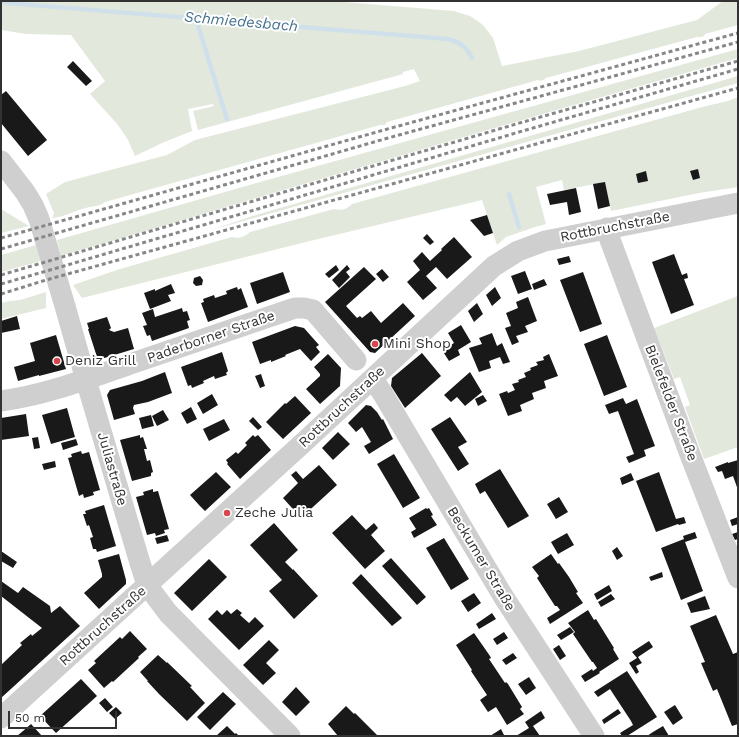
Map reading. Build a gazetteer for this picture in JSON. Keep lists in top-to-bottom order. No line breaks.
{"streets":{"street":["Rottbruchstraße","Paderborner Straße","Bielefelder Straße","Juliastraße","Beckumer Straße"]},"crossings":[["Rottbruchstraße","Bielefelder Straße"],["Rottbruchstraße","Juliastraße"],["Rottbruchstraße","Beckumer Straße"],["Paderborner Straße","Juliastraße"]],"water":["Schmiedesbach"],"places":["Mini Shop","Deniz Grill","Zeche Julia"],"scale_bar":"50 m"}
